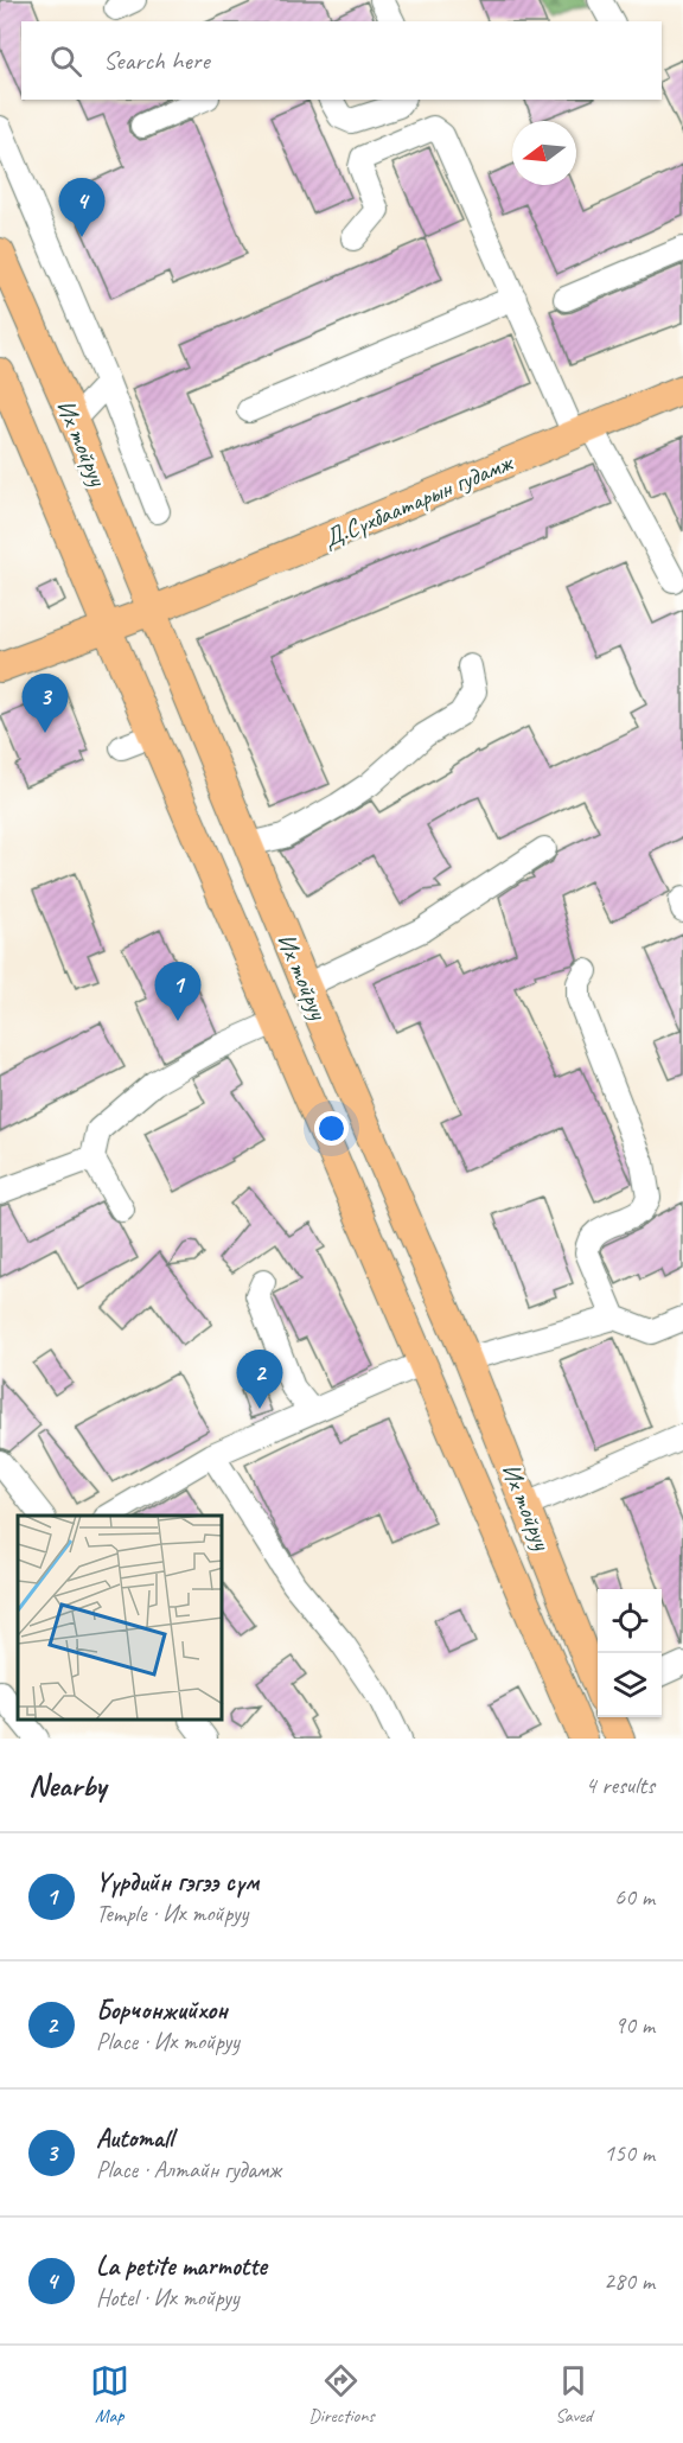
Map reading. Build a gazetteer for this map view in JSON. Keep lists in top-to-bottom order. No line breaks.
{"streets":{"main road":["Их тойруу","Д.Сүхбаатарын гудамж"]},"crossings":[["Их тойруу","Д.Сүхбаатарын гудамж"]],"north":"left","page":{"search":"Search here","pins":["4","3","1","2"],"heading":["Nearby","4 results"],"list":[{"mark":"1","name":"Үүрдийн гэгээ сүм","note":"Temple · Их тойруу","value":"60 m"},{"mark":"2","name":"Борчонжийхон","note":"Place · Их тойруу","value":"90 m"},{"mark":"3","name":"Automall","note":"Place · Алтайн гудамж","value":"150 m"},{"mark":"4","name":"La petite marmotte","note":"Hotel · Их тойруу","value":"280 m"}],"nav":["Map","Directions","Saved"]}}
